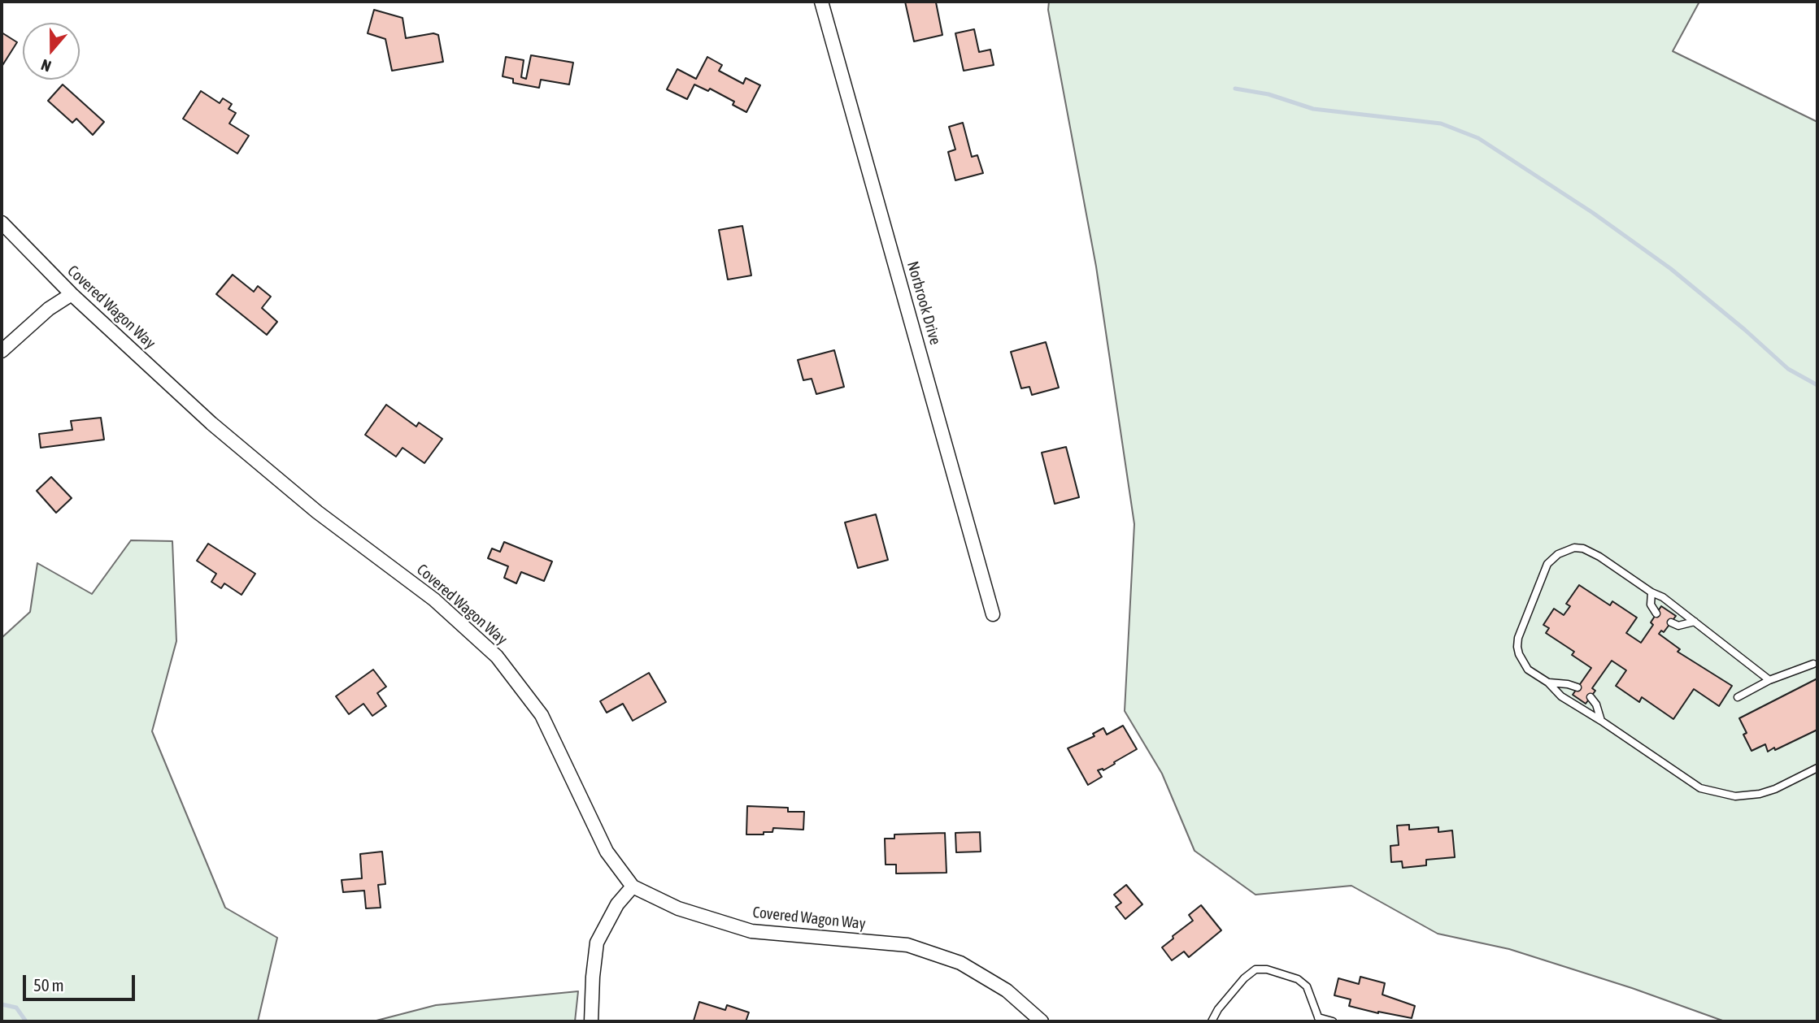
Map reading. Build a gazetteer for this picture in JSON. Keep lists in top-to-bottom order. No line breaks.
{"streets":{"street":["Norbrook Drive","Covered Wagon Way"]},"scale_bar":"50 m","north":"bottom"}
